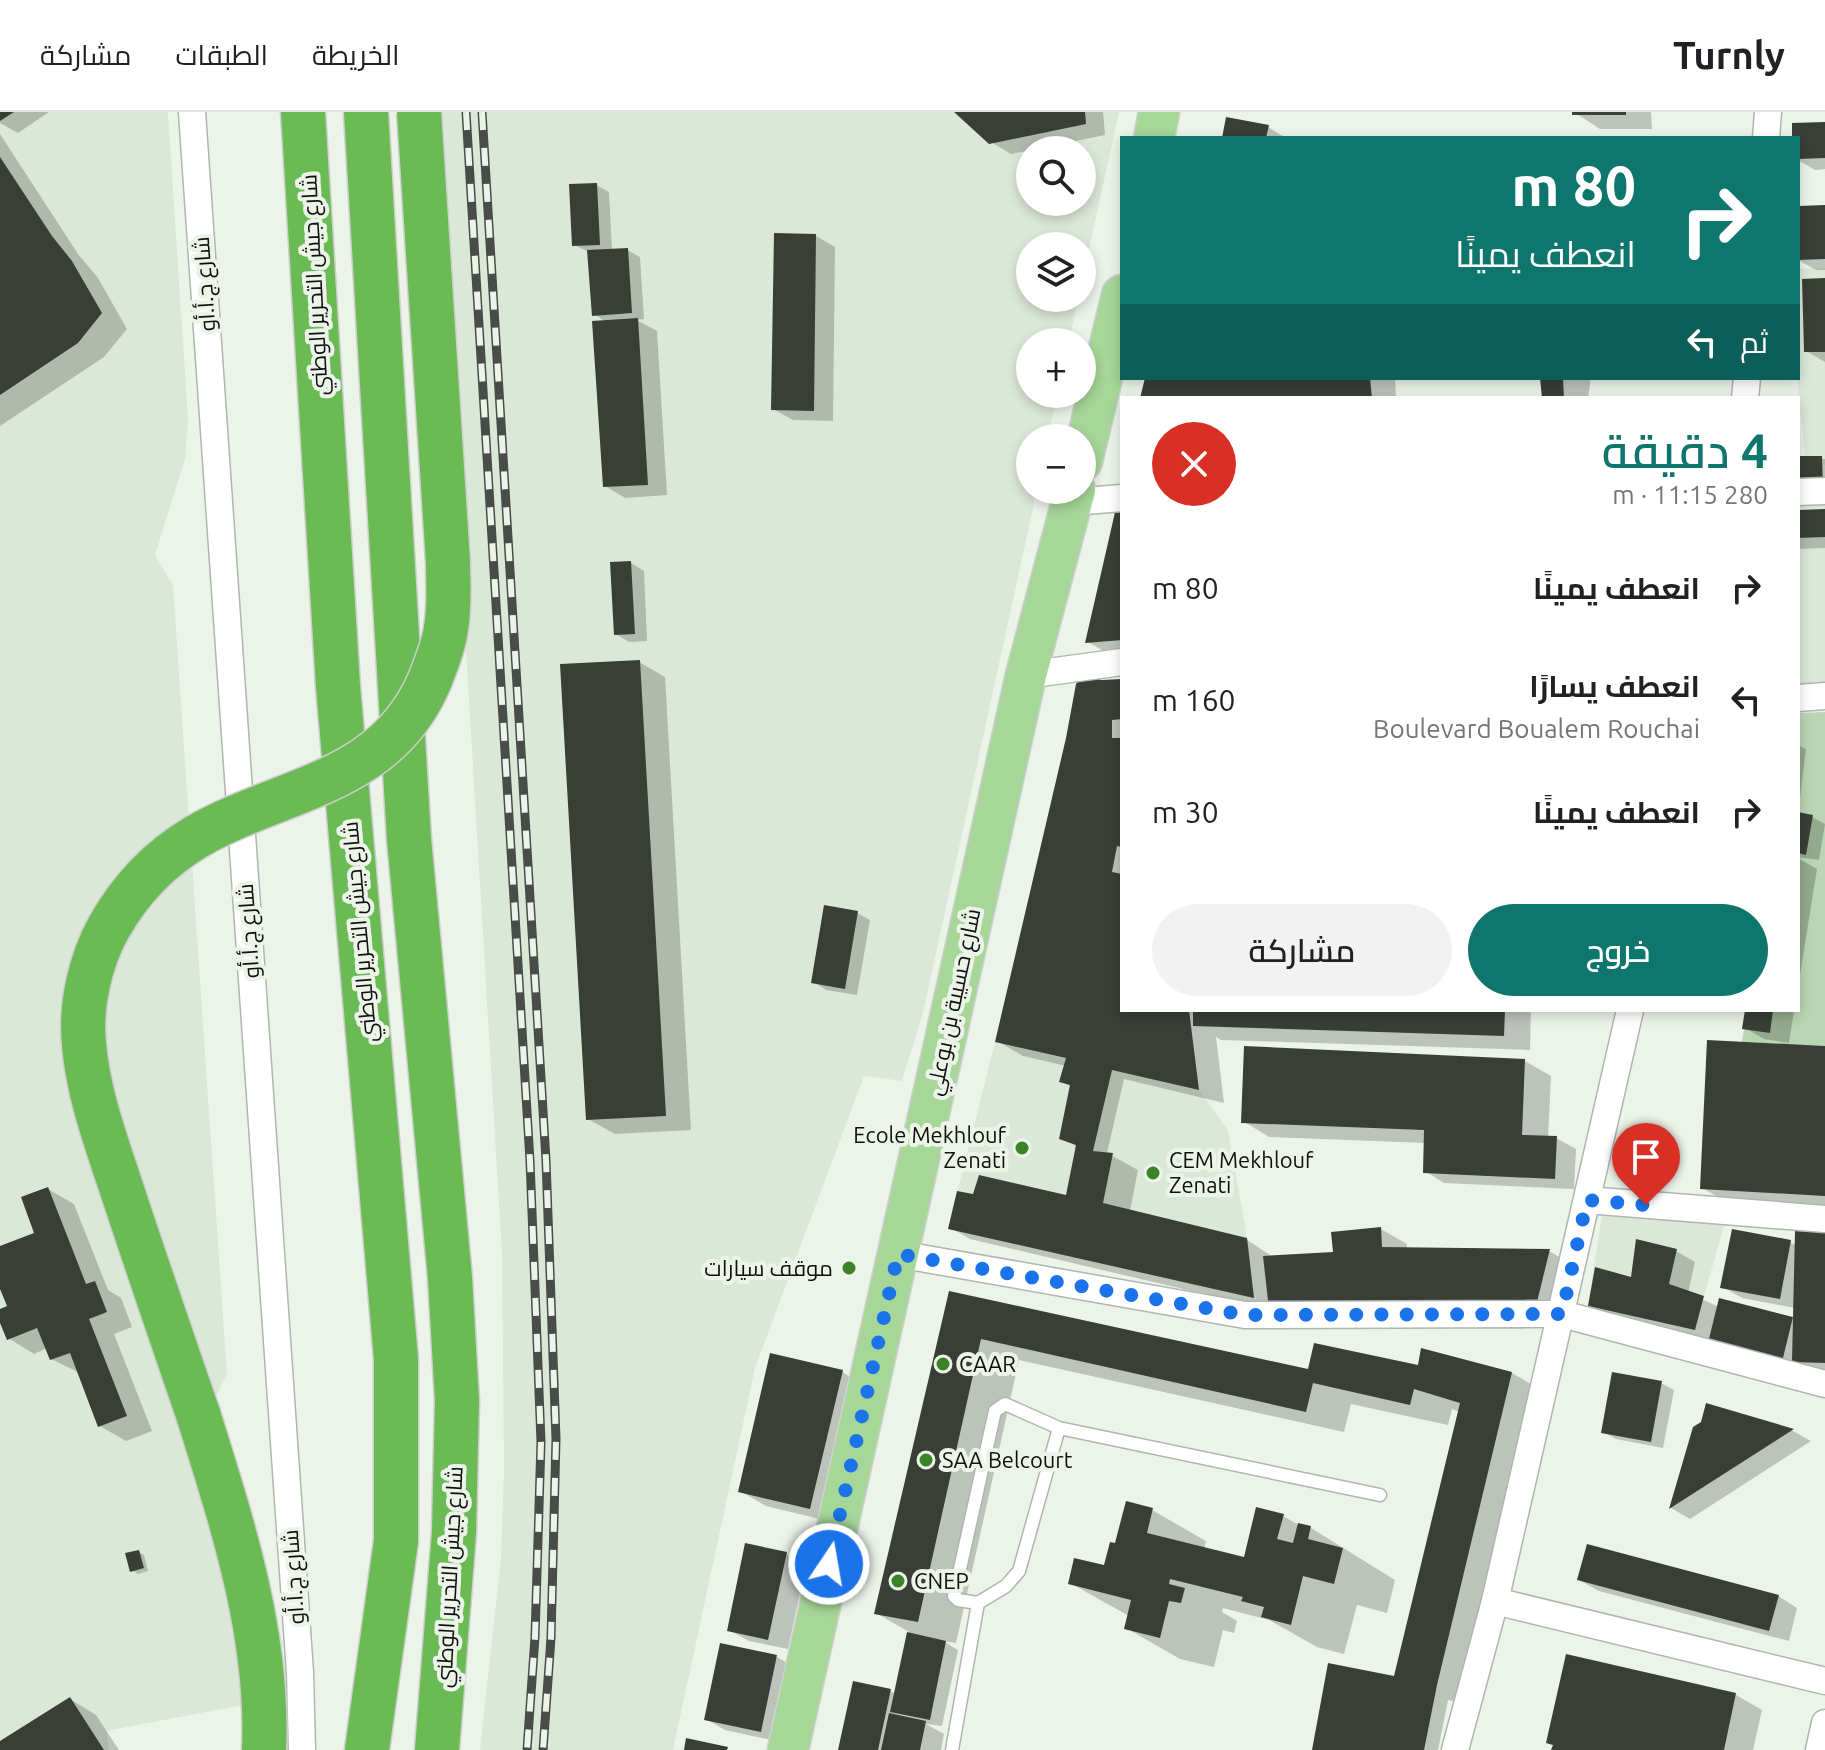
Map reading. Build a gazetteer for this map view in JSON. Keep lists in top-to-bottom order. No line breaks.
{"streets":{"highway":["شارع جيش التحرير الوطني"],"main road":["شارع حسيبة بن بوعلي"],"street":["شارع ج.أ.أو"]},"places":["Ecole Mekhlouf Zenati","CEM Mekhlouf Zenati","موقف سيارات","CAAR","SAA Belcourt","CNEP"],"page":{"header":"Turnly","nav":["الخريطة","الطبقات","مشاركة"],"map_buttons":["+","−"],"turn":["80 m","انعطف يمينًا"],"then":"ثم","heading":["4 دقيقة","280 m · 11:15"],"list":[{"name":"انعطف يمينًا","value":"80 m"},{"name":"انعطف يسارًا","note":"Boulevard Boualem Rouchai","value":"160 m"},{"name":"انعطف يمينًا","value":"30 m"}],"buttons":["خروج","مشاركة"]}}
